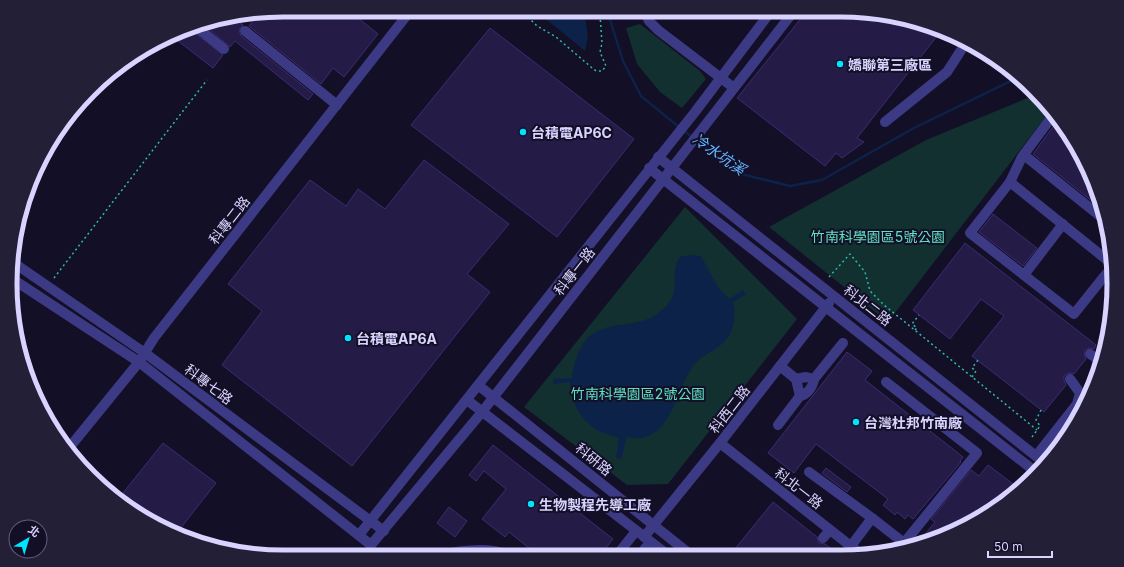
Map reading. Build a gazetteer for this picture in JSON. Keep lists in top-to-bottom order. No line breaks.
{"streets":{"street":["科專二路","科專一路","科北二路","科專七路","科西二路","科研路","科北一路"]},"crossings":[["科專二路","科專七路"],["科專一路","科北二路"],["科專一路","科專七路"],["科專一路","科研路"],["科北二路","科西二路"],["科西二路","科研路"],["科西二路","科北一路"]],"water":["冷水坑溪"],"parks":["竹南科學園區5號公園","竹南科學園區2號公園"],"places":["嬌聯第三廠區","台積電AP6C","台積電AP6A","台灣杜邦竹南廠","生物製程先導工廠"],"scale_bar":"50 m","north":"top right"}
